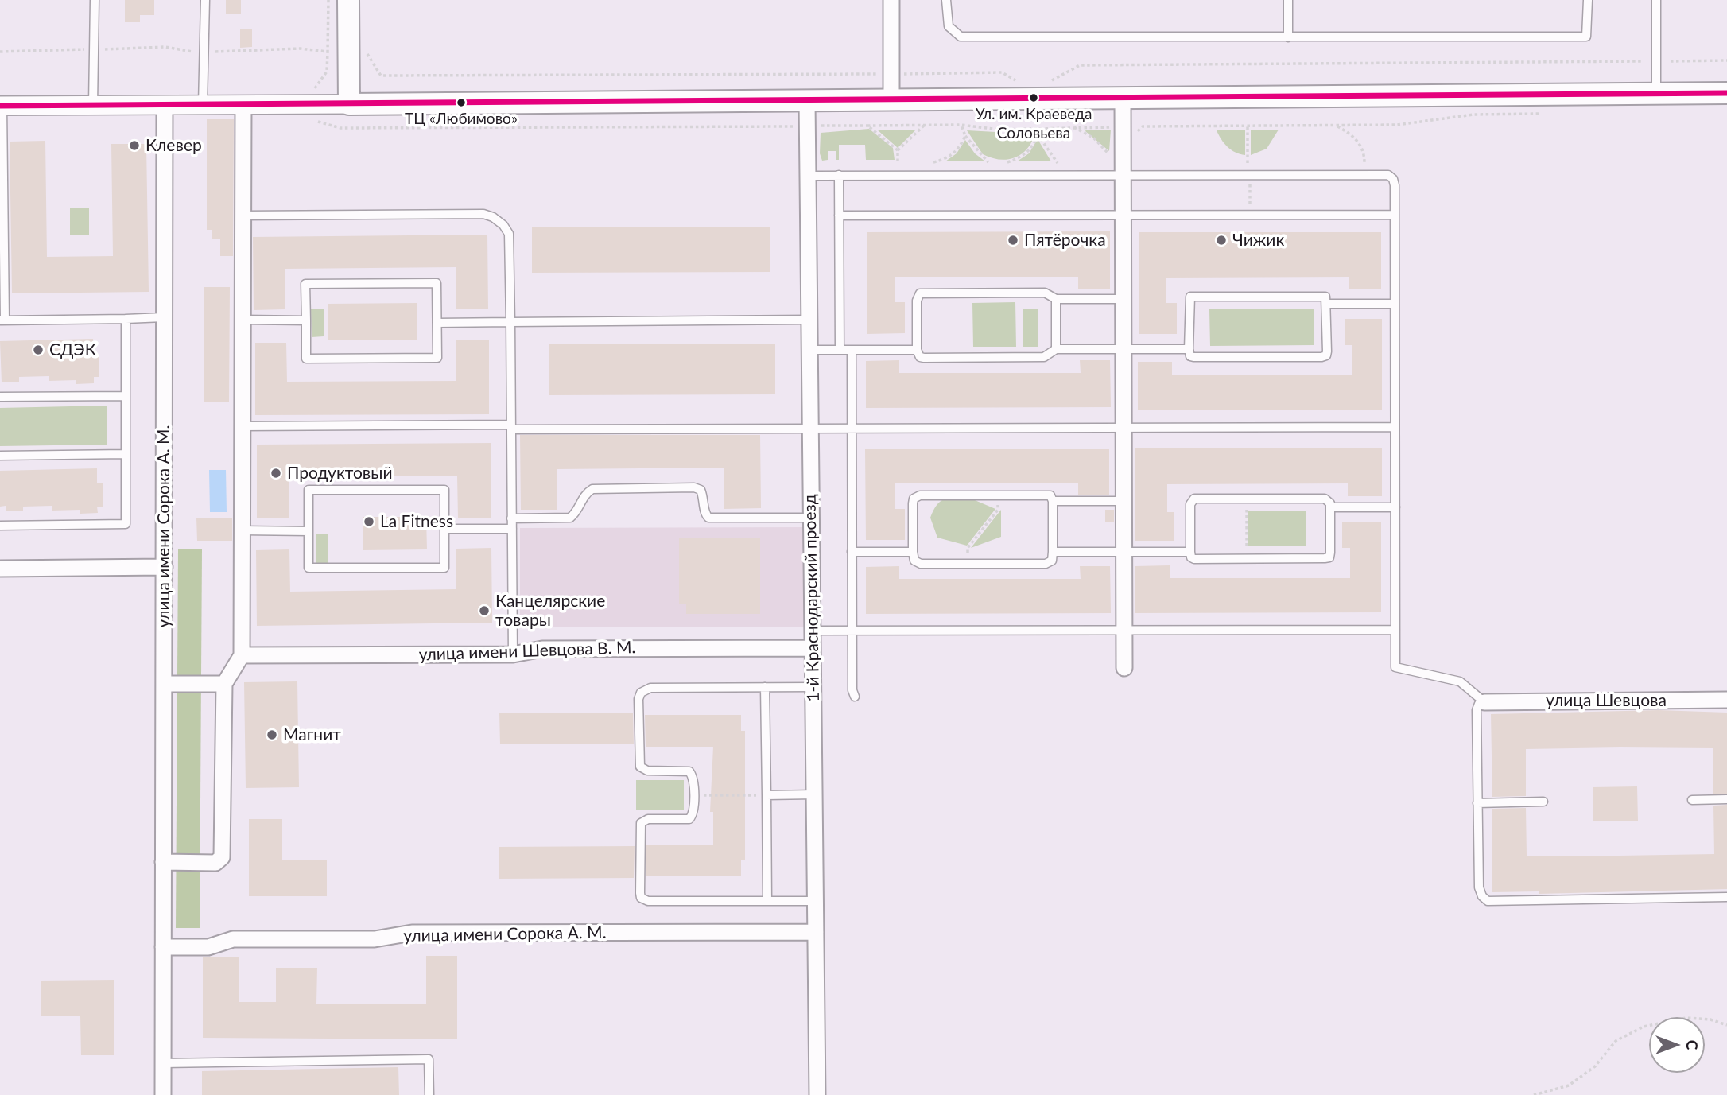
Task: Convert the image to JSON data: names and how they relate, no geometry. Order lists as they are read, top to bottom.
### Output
{
  "streets": {
    "street": [
      "улица имени Сорока А. М.",
      "1-й Краснодарский проезд",
      "улица имени Шевцова В. М.",
      "улица Шевцова"
    ]
  },
  "crossings": [
    ["улица имени Сорока А. М.", "1-й Краснодарский проезд"],
    ["1-й Краснодарский проезд", "улица имени Шевцова В. М."]
  ],
  "places": [
    "Ул. им. Краеведа Соловьева",
    "ТЦ «Любимово»",
    "Клевер",
    "Пятёрочка",
    "Чижик",
    "СДЭК",
    "Продуктовый",
    "La Fitness",
    "Канцелярские товары",
    "Магнит"
  ],
  "north": "right"
}
